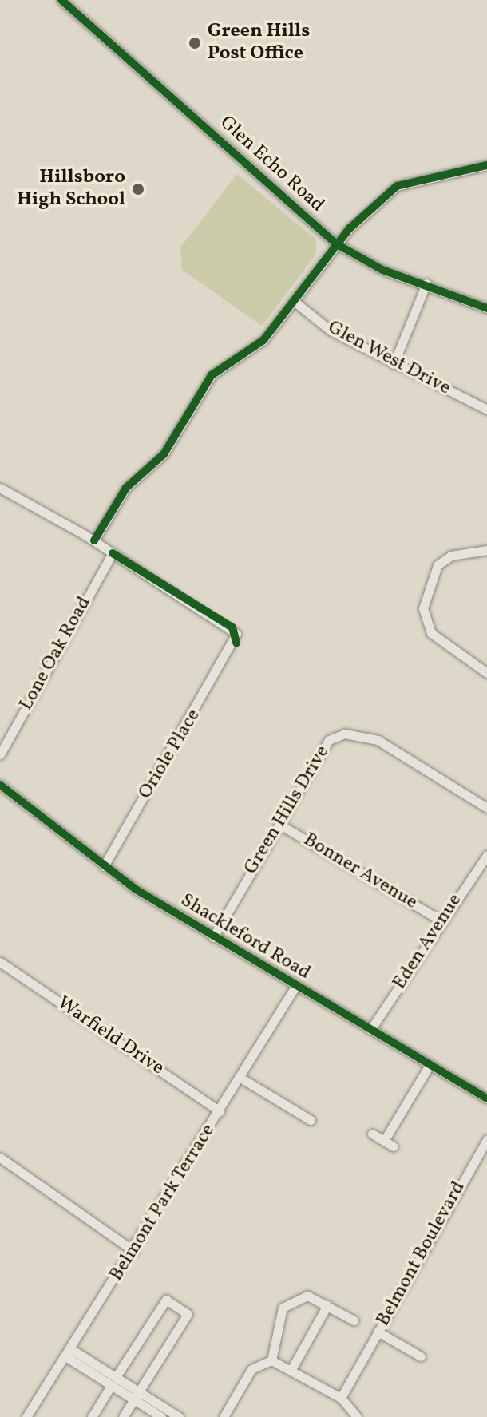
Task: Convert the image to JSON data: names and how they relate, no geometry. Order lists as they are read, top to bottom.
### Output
{
  "streets": {
    "street": [
      "Glen Echo Road",
      "Glen West Drive",
      "Lone Oak Road",
      "Oriole Place",
      "Green Hills Drive",
      "Bonner Avenue",
      "Shackleford Road",
      "Eden Avenue",
      "Warfield Drive",
      "Belmont Park Terrace",
      "Belmont Boulevard"
    ]
  },
  "crossings": [
    ["Lone Oak Road", "Oriole Place"],
    ["Oriole Place", "Shackleford Road"],
    ["Green Hills Drive", "Bonner Avenue"],
    ["Green Hills Drive", "Shackleford Road"],
    ["Bonner Avenue", "Eden Avenue"],
    ["Shackleford Road", "Eden Avenue"],
    ["Shackleford Road", "Belmont Park Terrace"],
    ["Warfield Drive", "Belmont Park Terrace"]
  ],
  "places": ["Green Hills Post Office", "Hillsboro High School"]
}
